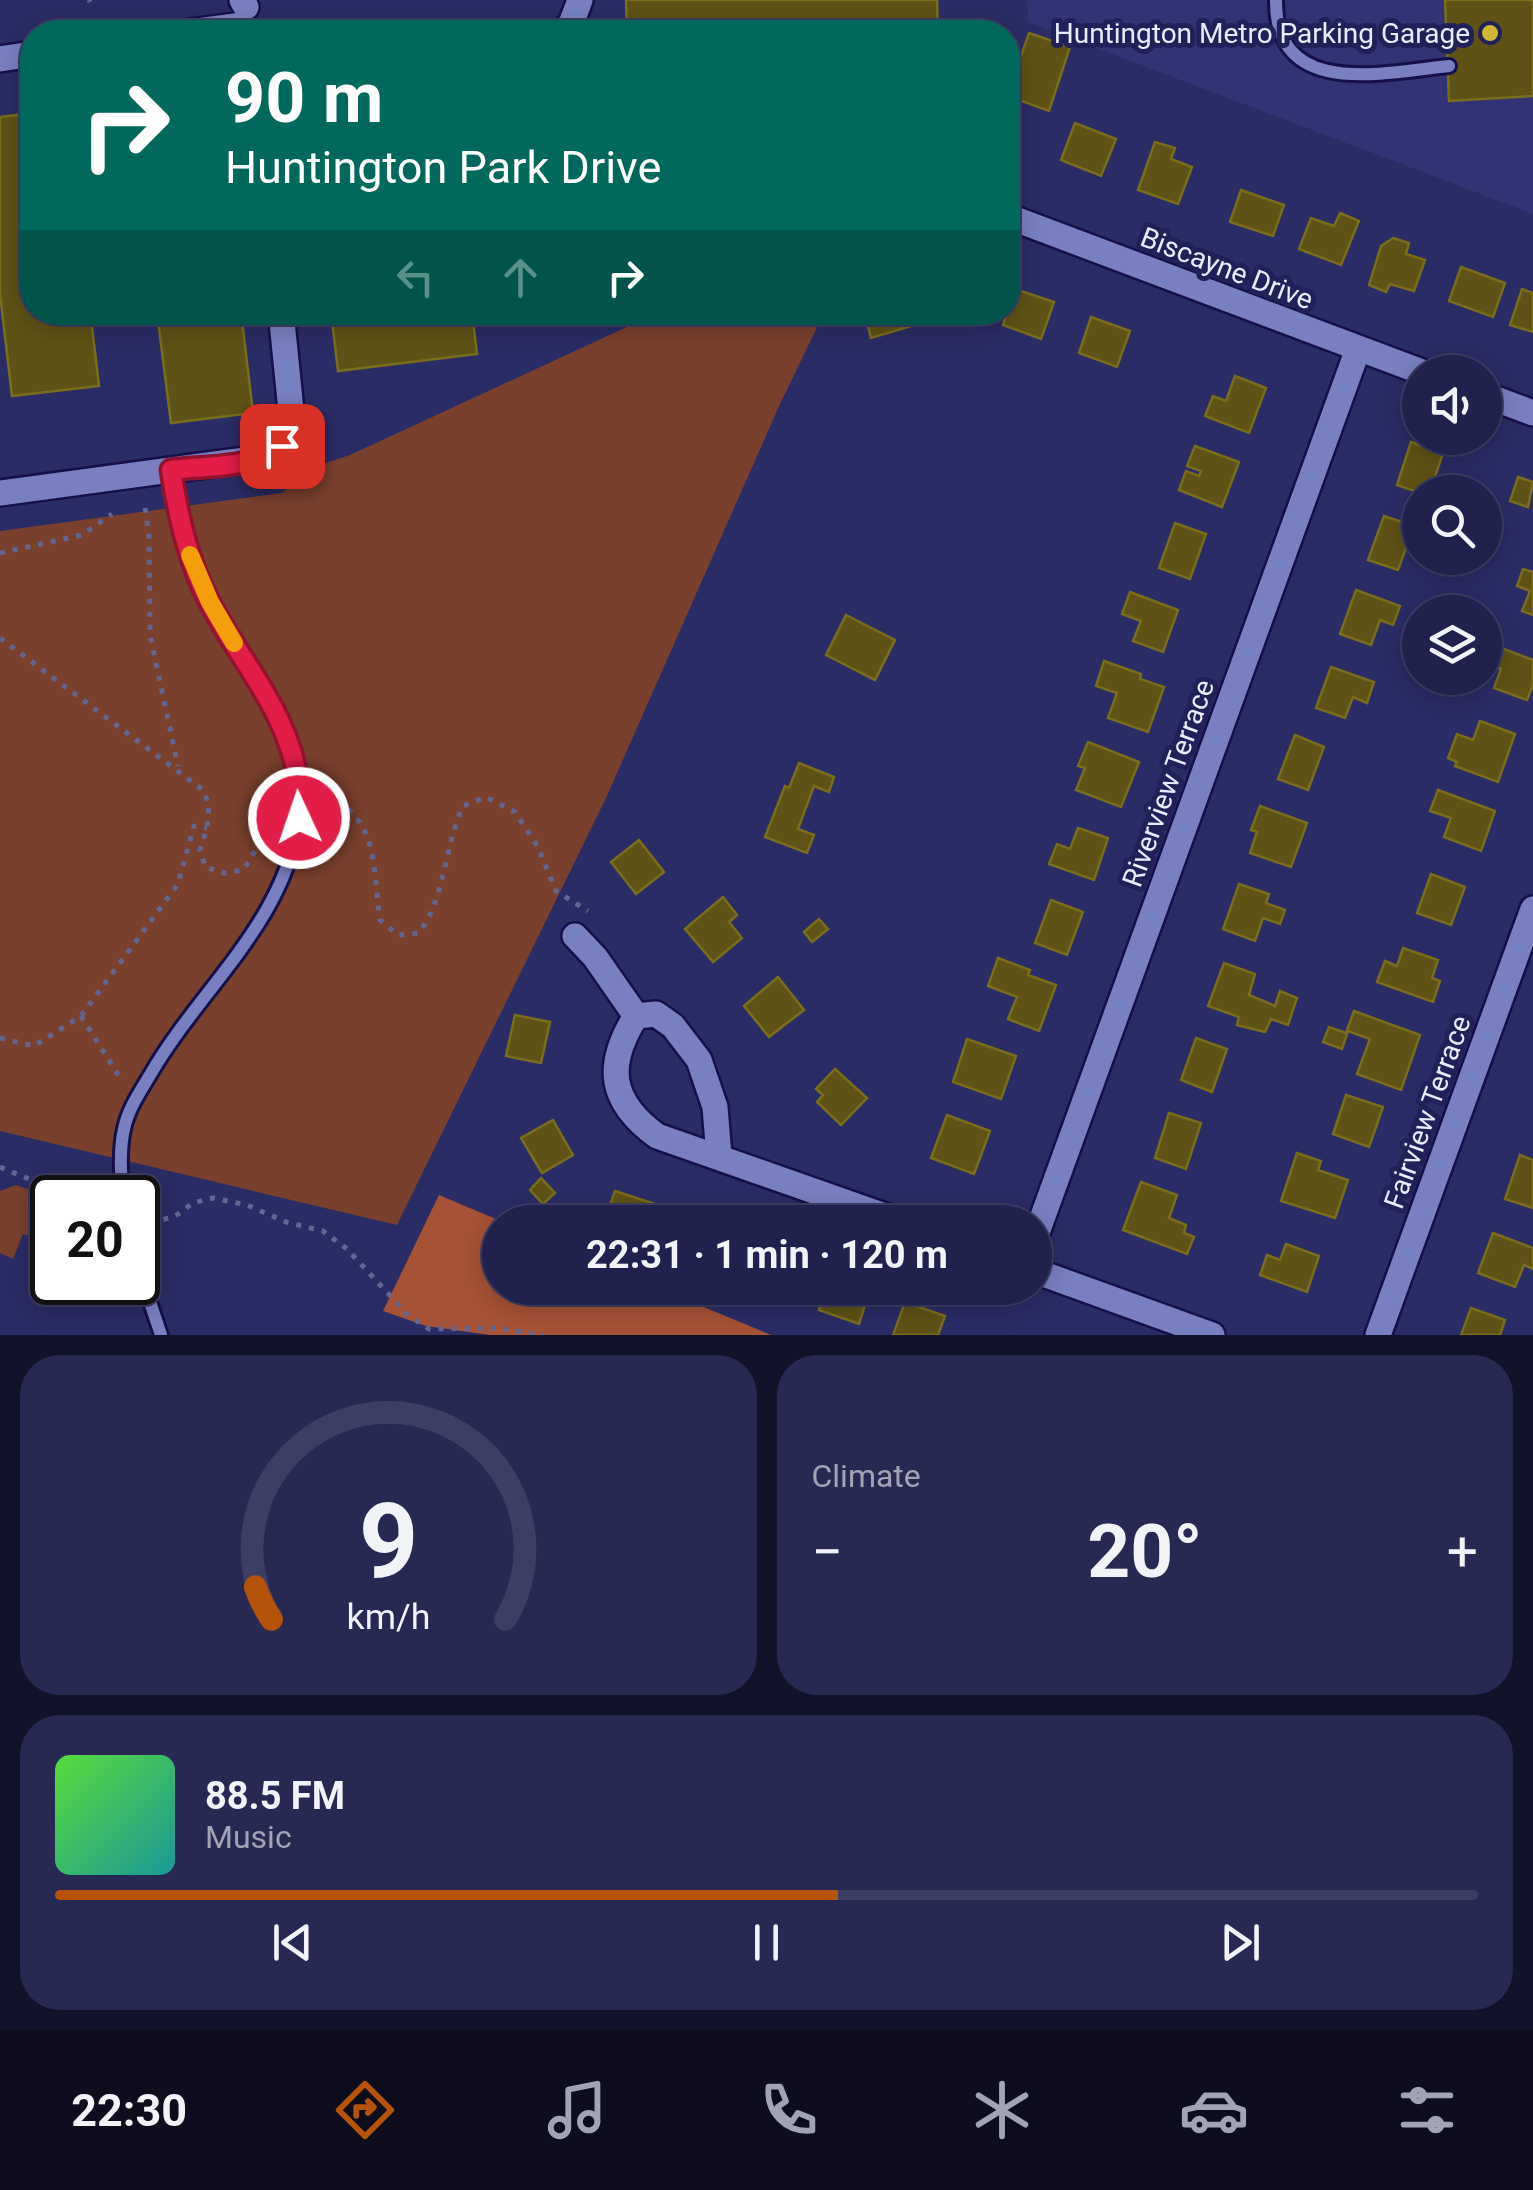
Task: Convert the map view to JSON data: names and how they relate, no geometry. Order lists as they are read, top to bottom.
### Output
{
  "streets": {
    "street": ["Biscayne Drive", "Riverview Terrace", "Fairview Terrace"]
  },
  "crossings": [
    ["Biscayne Drive", "Riverview Terrace"]
  ],
  "places": ["Huntington Metro Parking Garage"],
  "page": {
    "turn": ["90 m", "Huntington Park Drive"],
    "limit": "20",
    "trip": "22:31 · 1 min · 120 m",
    "tile": "Climate",
    "heat": ["−", "20°", "+"],
    "song": ["88.5 FM", "Music"],
    "tabs": "22:30",
    "gauge": ["9", "km/h"]
  }
}
